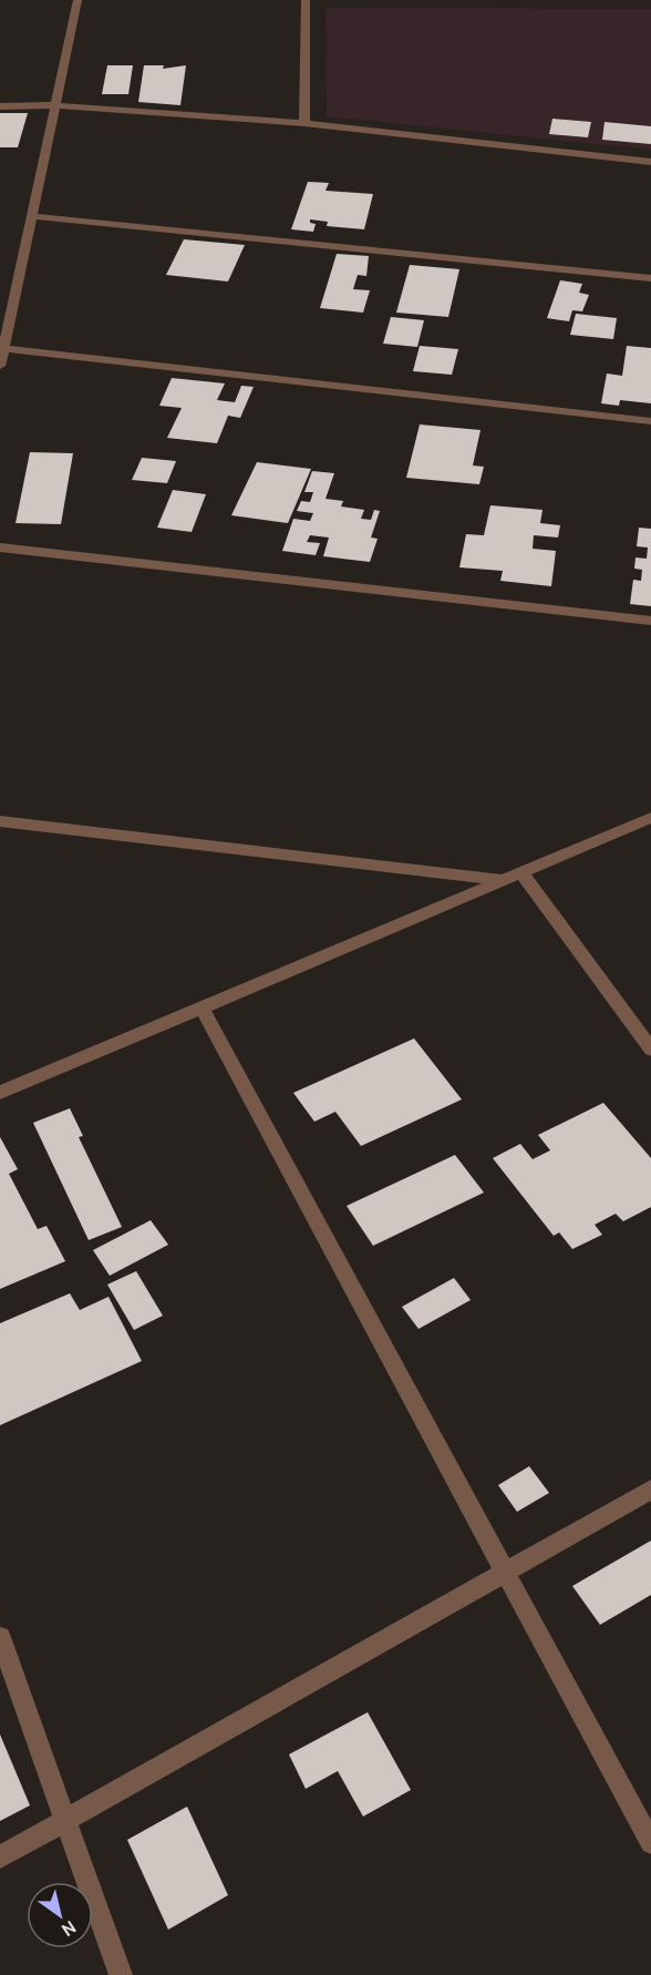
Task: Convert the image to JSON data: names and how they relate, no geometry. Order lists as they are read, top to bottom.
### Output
{
  "north": "bottom right"
}
